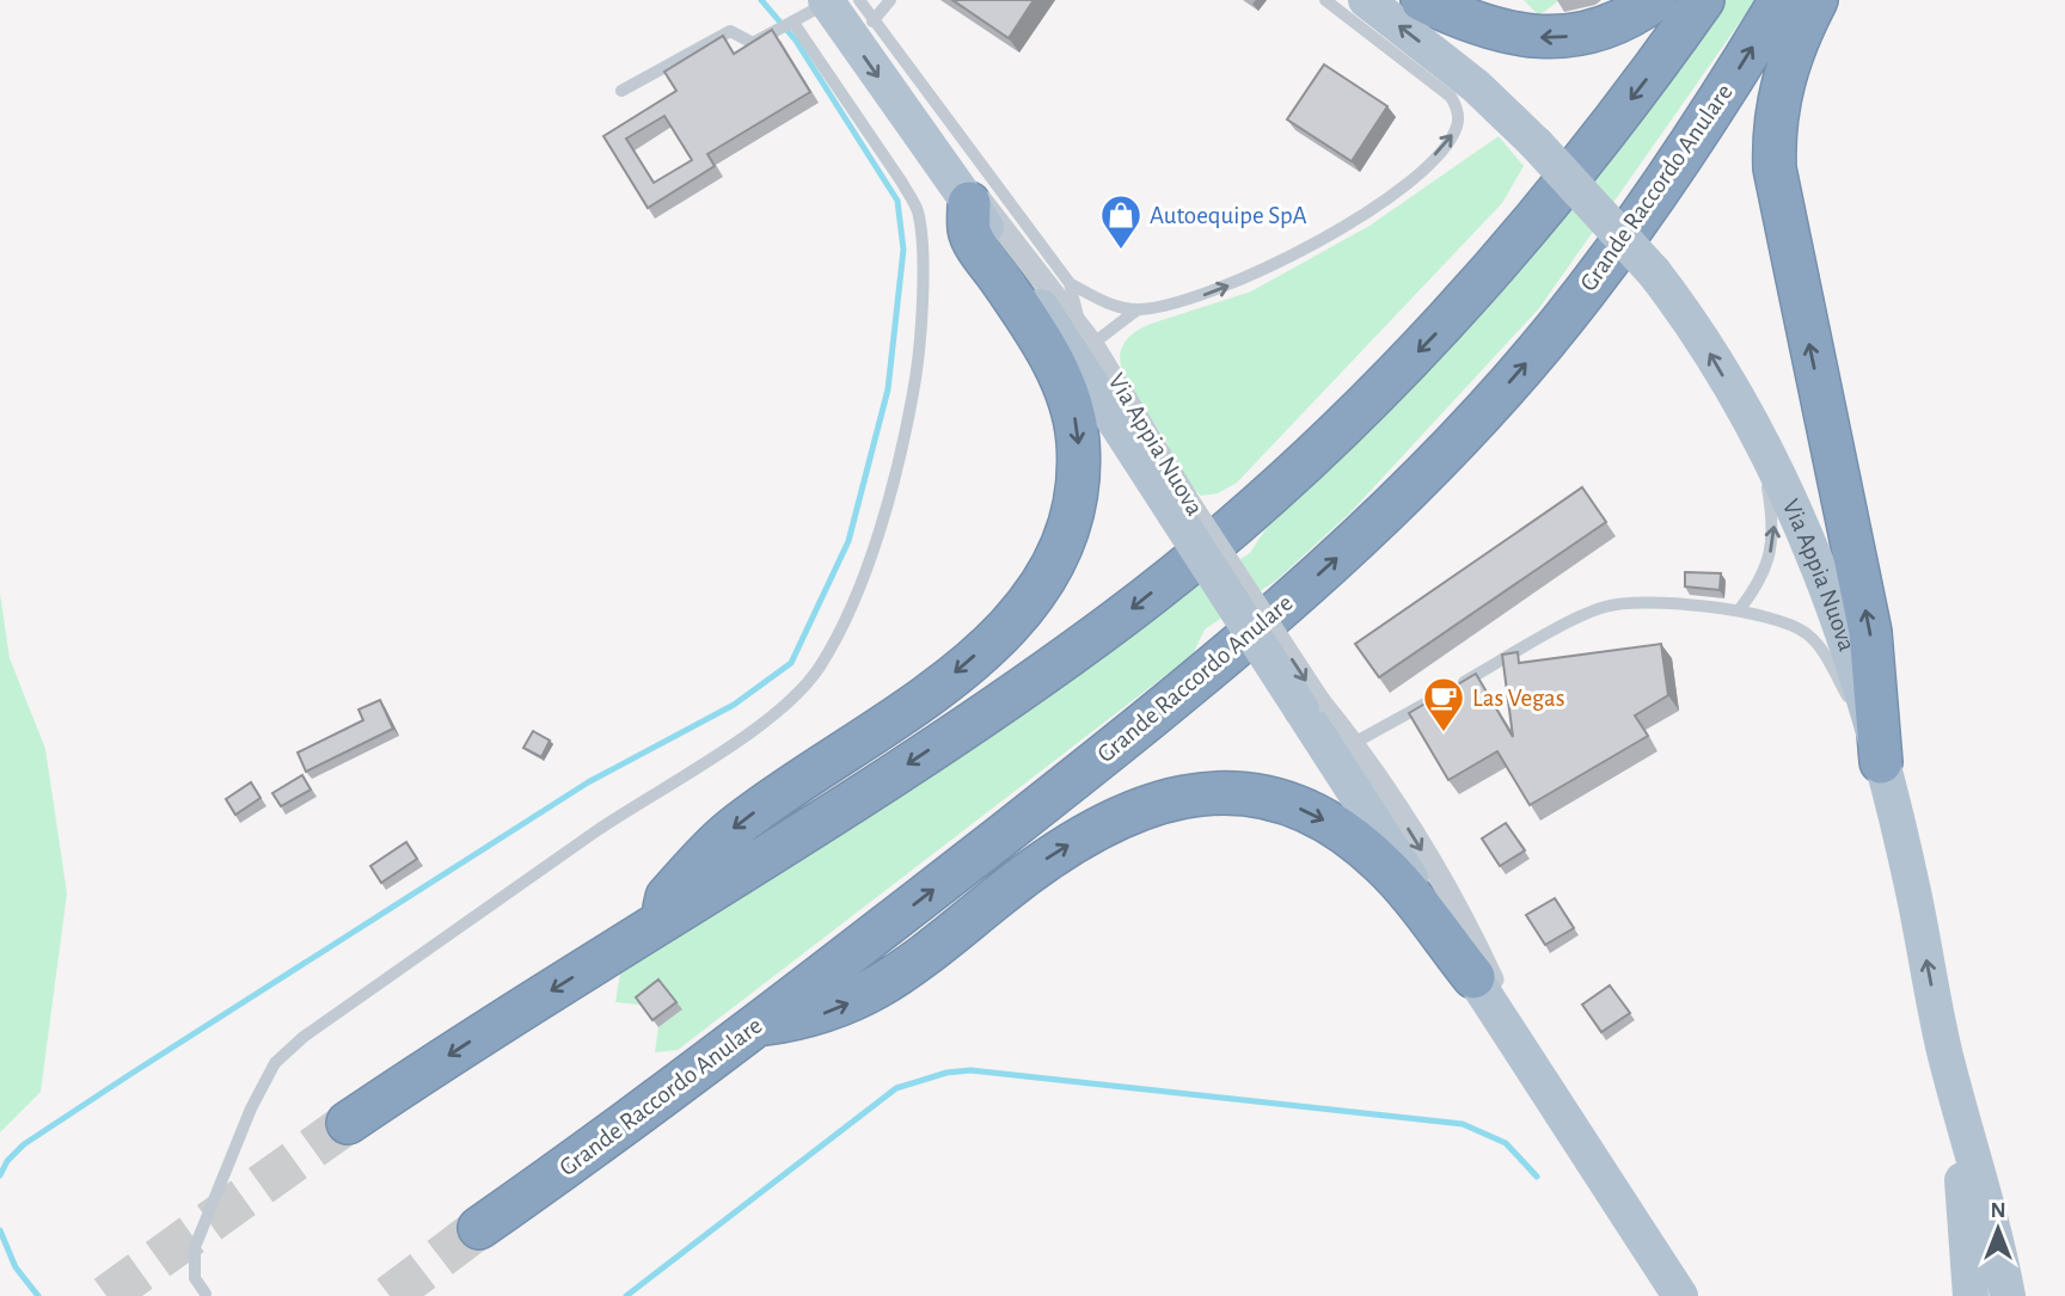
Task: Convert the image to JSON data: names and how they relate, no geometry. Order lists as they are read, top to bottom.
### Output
{
  "streets": {
    "highway": ["Grande Raccordo Anulare"],
    "main road": ["Via Appia Nuova"]
  },
  "places": {
    "shop": ["Autoequipe SpA"],
    "cafe": ["Las Vegas"]
  },
  "north": "top"
}
